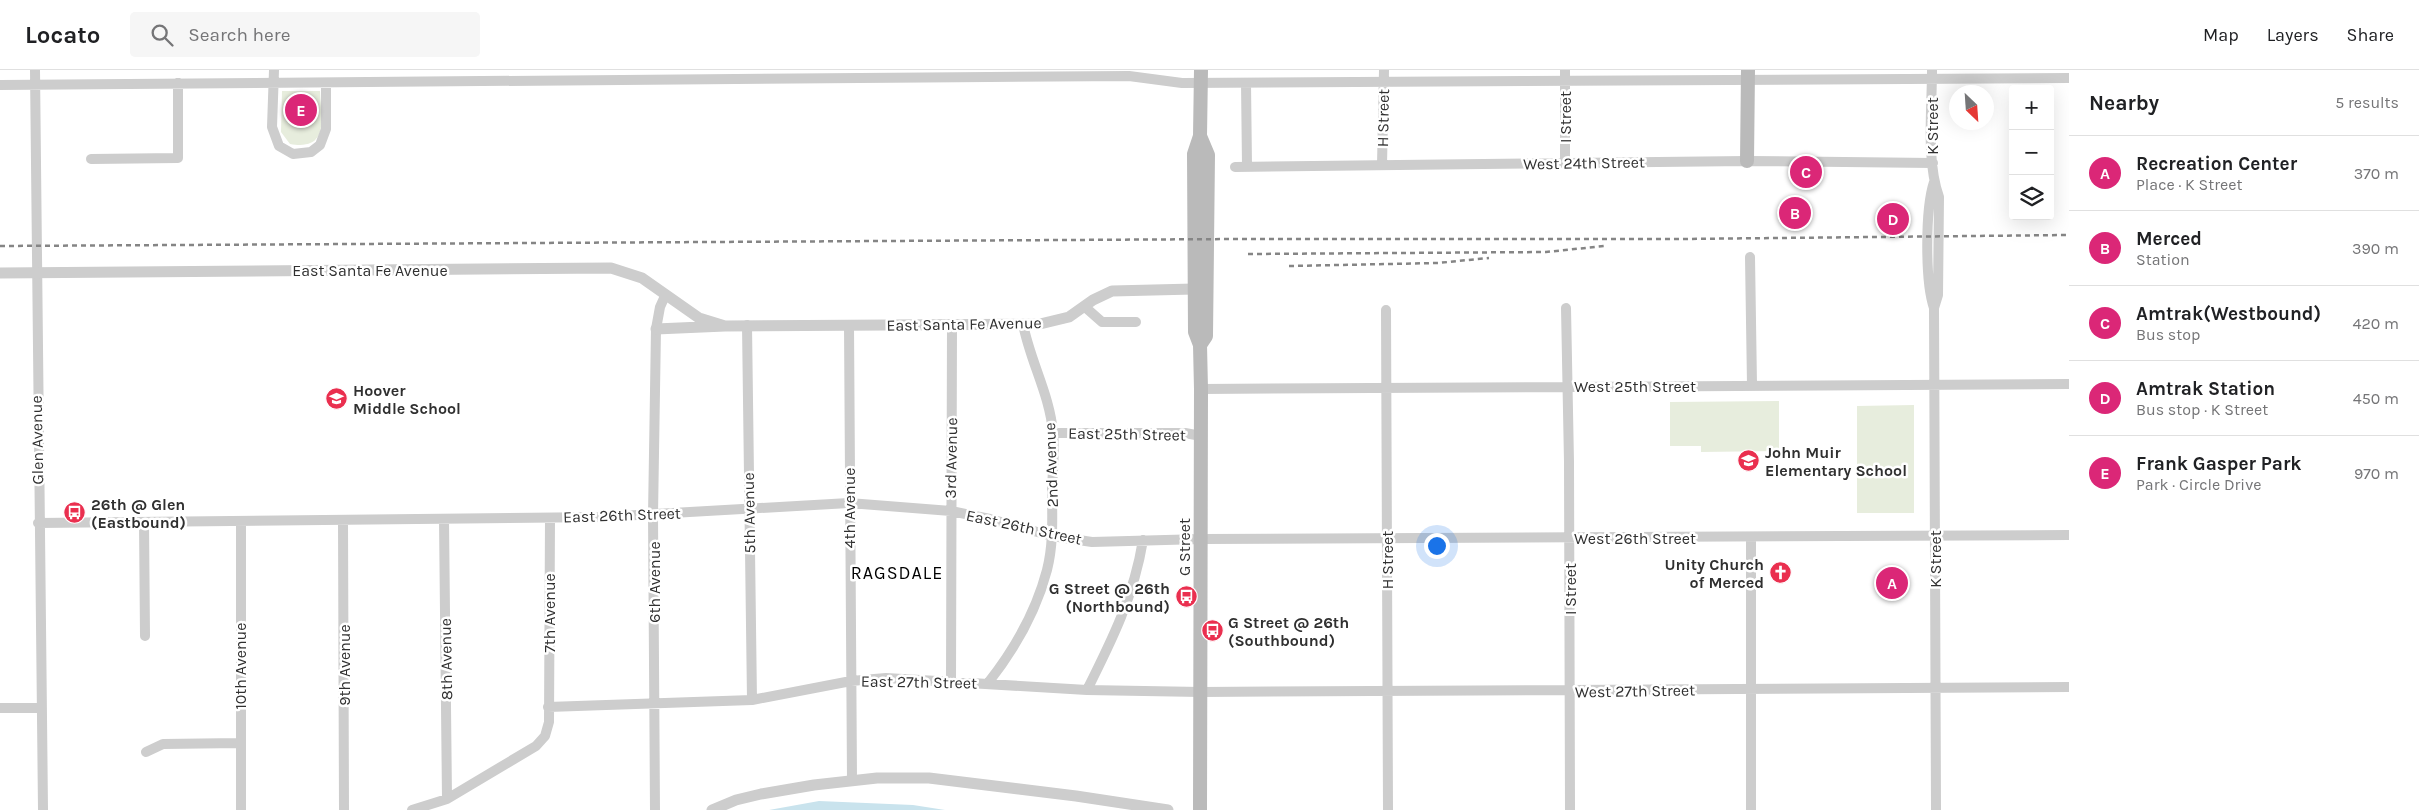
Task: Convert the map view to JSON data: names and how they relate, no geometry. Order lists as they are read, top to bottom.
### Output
{
  "streets": {
    "main road": ["G Street"],
    "street": [
      "I Street",
      "H Street",
      "K Street",
      "West 24th Street",
      "East Santa Fe Avenue",
      "West 25th Street",
      "East 25th Street",
      "Glen Avenue",
      "3rd Avenue",
      "2nd Avenue",
      "4th Avenue",
      "5th Avenue",
      "East 26th Street",
      "West 26th Street",
      "6th Avenue",
      "7th Avenue",
      "8th Avenue",
      "9th Avenue",
      "10th Avenue",
      "East 27th Street",
      "West 27th Street"
    ]
  },
  "crossings": [
    ["I Street", "West 24th Street"],
    ["I Street", "West 25th Street"],
    ["I Street", "West 26th Street"],
    ["I Street", "West 27th Street"],
    ["H Street", "West 24th Street"],
    ["H Street", "West 25th Street"],
    ["H Street", "West 26th Street"],
    ["H Street", "West 27th Street"],
    ["K Street", "West 24th Street"],
    ["K Street", "West 25th Street"],
    ["K Street", "West 26th Street"],
    ["K Street", "West 27th Street"],
    ["East Santa Fe Avenue", "Glen Avenue"],
    ["East Santa Fe Avenue", "3rd Avenue"],
    ["East Santa Fe Avenue", "2nd Avenue"],
    ["East Santa Fe Avenue", "4th Avenue"],
    ["East Santa Fe Avenue", "5th Avenue"],
    ["East Santa Fe Avenue", "G Street"],
    ["East Santa Fe Avenue", "6th Avenue"],
    ["West 25th Street", "G Street"],
    ["East 25th Street", "2nd Avenue"],
    ["East 25th Street", "G Street"],
    ["Glen Avenue", "East 26th Street"],
    ["3rd Avenue", "East 26th Street"],
    ["3rd Avenue", "East 27th Street"],
    ["2nd Avenue", "East 26th Street"],
    ["2nd Avenue", "East 27th Street"],
    ["4th Avenue", "East 26th Street"],
    ["4th Avenue", "East 27th Street"],
    ["5th Avenue", "East 26th Street"],
    ["5th Avenue", "East 27th Street"],
    ["East 26th Street", "West 26th Street"],
    ["East 26th Street", "G Street"],
    ["East 26th Street", "6th Avenue"],
    ["East 26th Street", "7th Avenue"],
    ["East 26th Street", "8th Avenue"],
    ["East 26th Street", "9th Avenue"],
    ["East 26th Street", "10th Avenue"],
    ["West 26th Street", "G Street"],
    ["G Street", "East 27th Street"],
    ["G Street", "West 27th Street"],
    ["6th Avenue", "East 27th Street"],
    ["7th Avenue", "8th Avenue"],
    ["7th Avenue", "East 27th Street"],
    ["East 27th Street", "West 27th Street"]
  ],
  "districts": ["RAGSDALE"],
  "places": {
    "school or university": ["Hoover Middle School", "John Muir Elementary School"],
    "bus stop": ["26th @ Glen (Eastbound)", "G Street @ 26th (Northbound)", "G Street @ 26th (Southbound)"],
    "church": ["Unity Church of Merced"]
  },
  "north": "bottom right",
  "page": {
    "header": "Locato",
    "search": "Search here",
    "nav": ["Map", "Layers", "Share"],
    "heading": ["Nearby", "5 results"],
    "map_buttons": ["+", "−"],
    "pins": [
      "E",
      "C",
      "B",
      "D",
      "A"
    ],
    "list": [
      {
        "mark": "A",
        "name": "Recreation Center",
        "note": "Place · K Street",
        "value": "370 m"
      },
      {
        "mark": "B",
        "name": "Merced",
        "note": "Station",
        "value": "390 m"
      },
      {
        "mark": "C",
        "name": "Amtrak(Westbound)",
        "note": "Bus stop",
        "value": "420 m"
      },
      {
        "mark": "D",
        "name": "Amtrak Station",
        "note": "Bus stop · K Street",
        "value": "450 m"
      },
      {
        "mark": "E",
        "name": "Frank Gasper Park",
        "note": "Park · Circle Drive",
        "value": "970 m"
      }
    ]
  }
}
